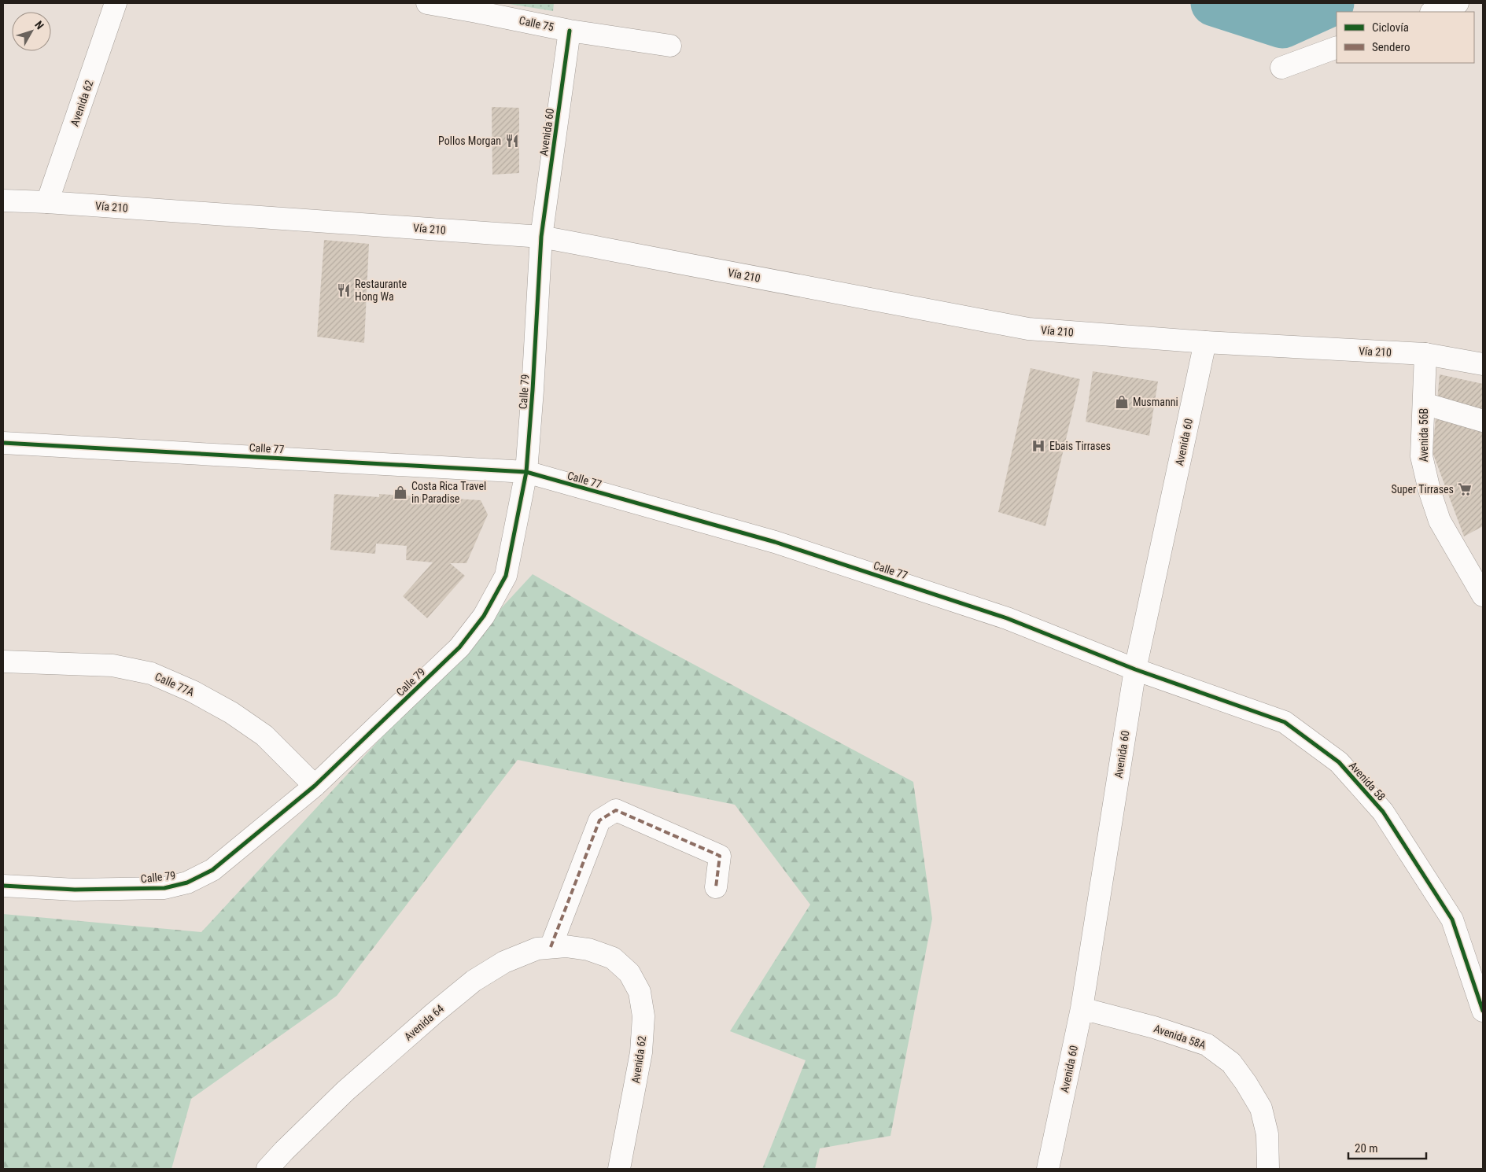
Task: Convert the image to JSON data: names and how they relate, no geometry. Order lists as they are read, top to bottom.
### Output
{
  "streets": {
    "street": [
      "Calle 75",
      "Avenida 62",
      "Avenida 60",
      "Vía 210",
      "Calle 79",
      "Avenida 56B",
      "Calle 77",
      "Calle 77A",
      "Avenida 58",
      "Avenida 64",
      "Avenida 58A"
    ]
  },
  "crossings": [
    ["Calle 75", "Avenida 60"],
    ["Avenida 62", "Vía 210"],
    ["Avenida 62", "Avenida 64"],
    ["Avenida 60", "Vía 210"],
    ["Avenida 60", "Calle 79"],
    ["Avenida 60", "Calle 77"],
    ["Avenida 60", "Avenida 58"],
    ["Avenida 60", "Avenida 58A"],
    ["Vía 210", "Calle 79"],
    ["Vía 210", "Avenida 56B"],
    ["Calle 79", "Calle 77"],
    ["Calle 79", "Calle 77A"],
    ["Calle 77", "Avenida 58"]
  ],
  "places": {
    "restaurant": ["Pollos Morgan", "Restaurante Hong Wa"],
    "shop": ["Musmanni", "Costa Rica Travel in Paradise"],
    "hospital": ["Ebais Tirrases"],
    "supermarket": ["Super Tirrases"]
  },
  "legend": ["Ciclovía", "Sendero"],
  "scale_bar": "20 m",
  "north": "top right"
}
